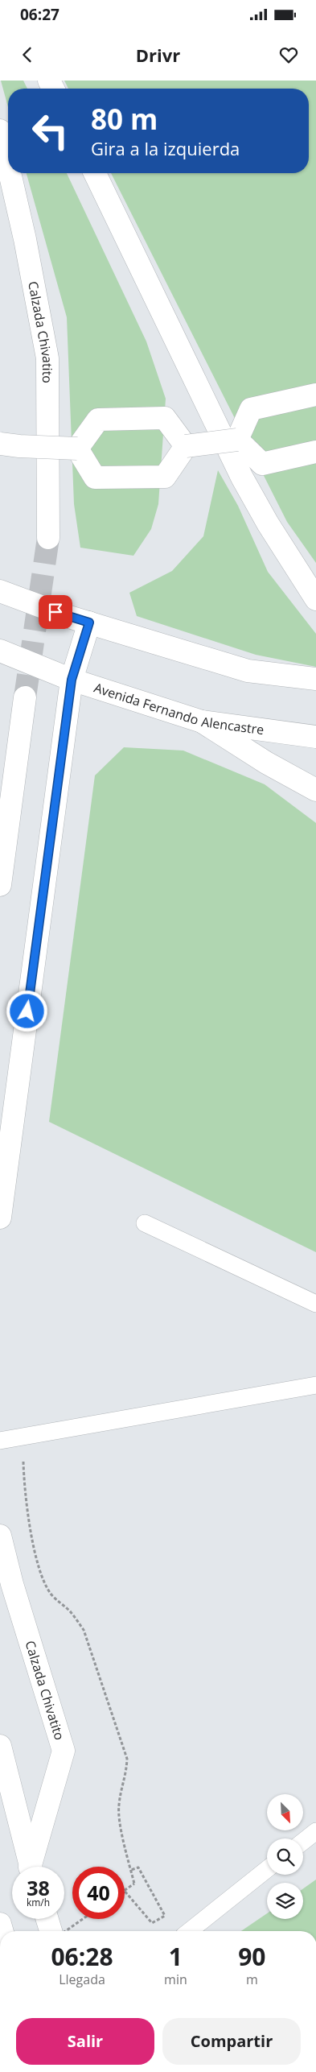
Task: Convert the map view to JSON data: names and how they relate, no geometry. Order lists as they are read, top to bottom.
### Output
{
  "streets": {
    "street": ["Calzada Chivatito", "Avenida Fernando Alencastre"]
  },
  "north": "bottom right",
  "page": {
    "status": "06:27",
    "header": "Drivr",
    "turn": ["80 m", "Gira a la izquierda"],
    "speed": "38 km/h",
    "limit": "40",
    "eta": [
      "06:28",
      "Llegada",
      "1",
      "min",
      "90",
      "m"
    ],
    "buttons": ["Salir", "Compartir"]
  }
}
